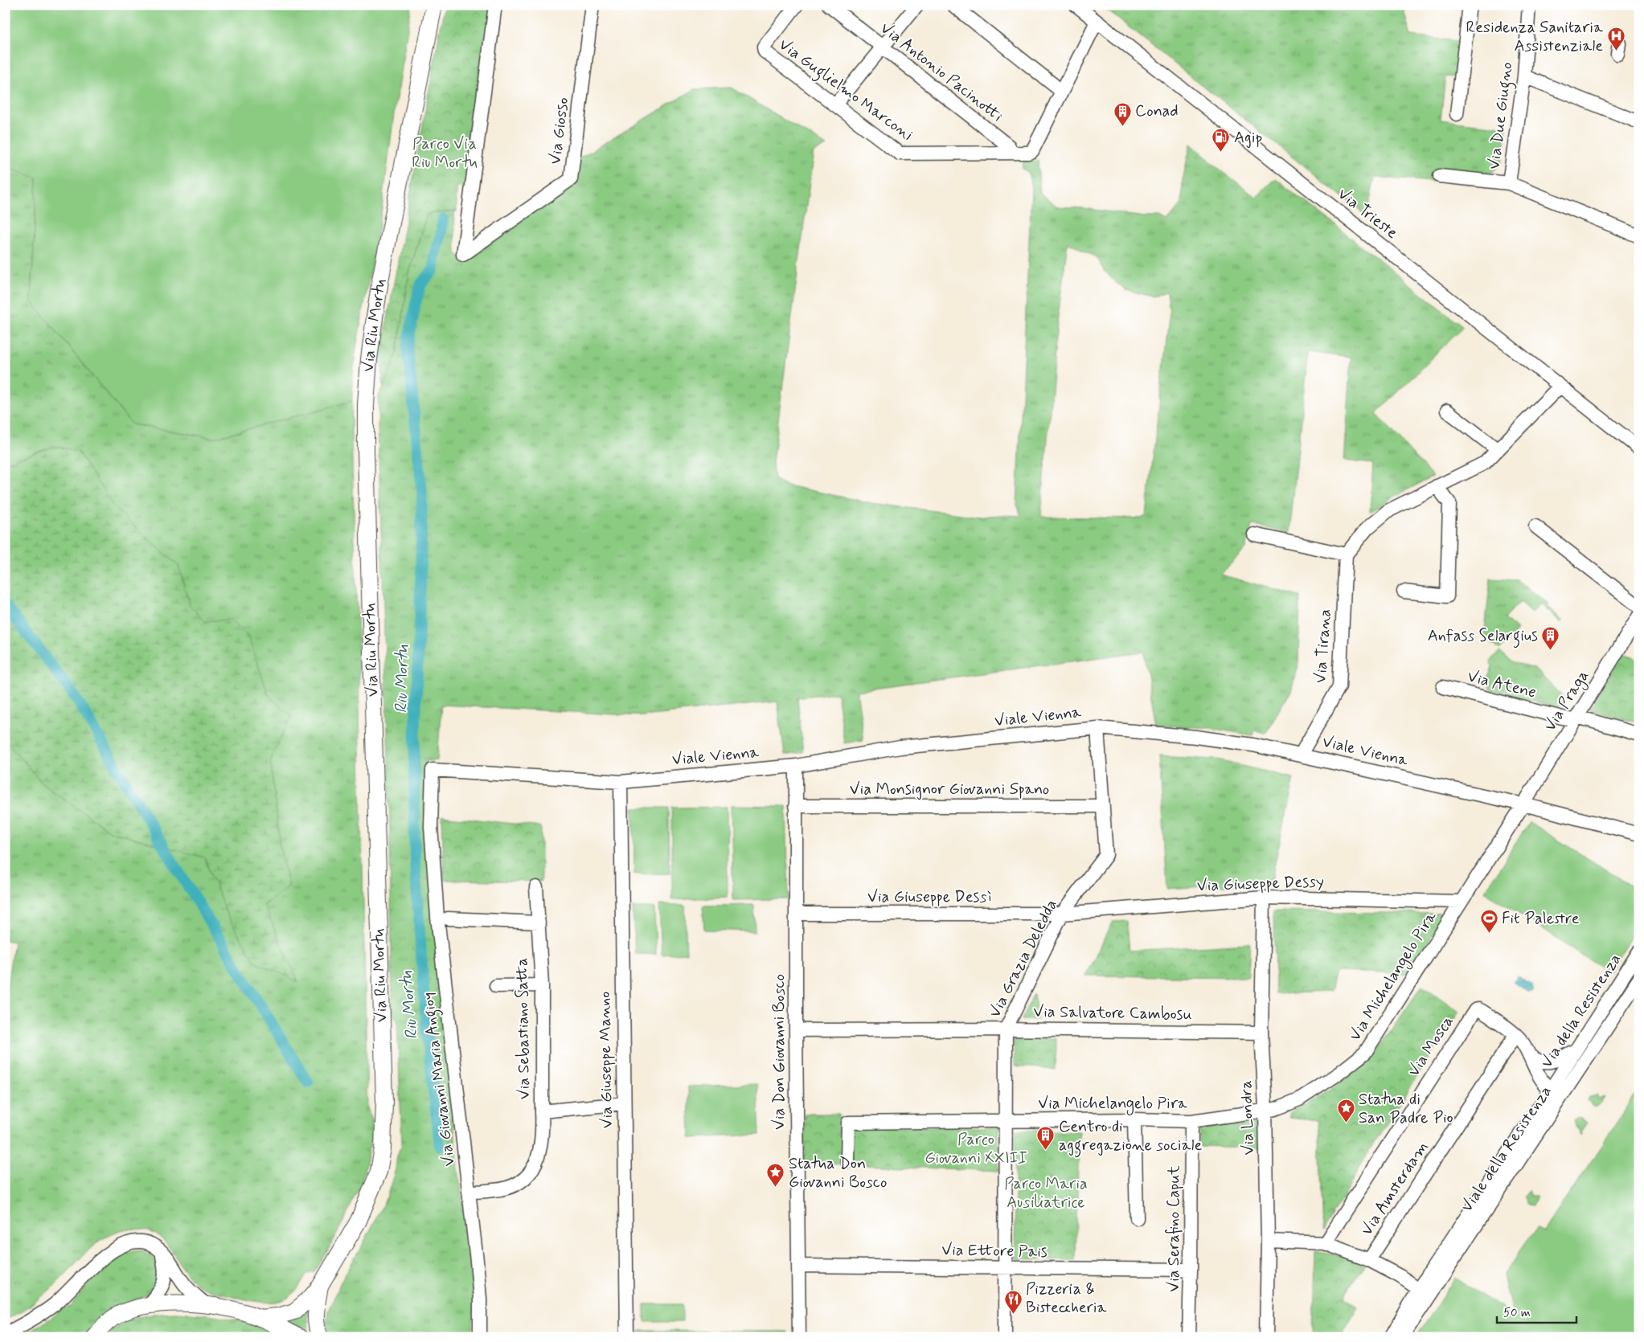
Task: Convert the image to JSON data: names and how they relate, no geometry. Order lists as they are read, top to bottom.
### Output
{
  "streets": {
    "main road": ["Via Riu Mortu"],
    "street": [
      "Via Antonio Pacinotti",
      "Via Guglielmo Marconi",
      "Via Due Giugno",
      "Via Giosso",
      "Via Trieste",
      "Via Tirana",
      "Via Atene",
      "Via Praga",
      "Viale Vienna",
      "Via Monsignor Giovanni Spano",
      "Via Giuseppe Dessy",
      "Via Giuseppe Dessì",
      "Via Grazia Deledda",
      "Via Michelangelo Pira",
      "Via della Resistenza",
      "Via Salvatore Cambosu",
      "Via Sebastiano Satta",
      "Via Mosca",
      "Via Don Giovanni Bosco",
      "Via Giuseppe Manno",
      "Via Giovanni Maria Angioy",
      "Via Londra",
      "Viale della Resistenza",
      "Via Amsterdam",
      "Via Serafino Caput",
      "Via Ettore Pais"
    ]
  },
  "crossings": [
    ["Via Antonio Pacinotti", "Via Guglielmo Marconi"],
    ["Via Guglielmo Marconi", "Via Trieste"],
    ["Via Tirana", "Viale Vienna"],
    ["Via Atene", "Via Praga"],
    ["Via Praga", "Viale Vienna"],
    ["Via Praga", "Via Michelangelo Pira"],
    ["Viale Vienna", "Via Grazia Deledda"],
    ["Viale Vienna", "Via Michelangelo Pira"],
    ["Viale Vienna", "Via Don Giovanni Bosco"],
    ["Viale Vienna", "Via Giuseppe Manno"],
    ["Viale Vienna", "Via Giovanni Maria Angioy"],
    ["Via Monsignor Giovanni Spano", "Via Grazia Deledda"],
    ["Via Monsignor Giovanni Spano", "Via Don Giovanni Bosco"],
    ["Via Giuseppe Dessy", "Via Giuseppe Dessì"],
    ["Via Giuseppe Dessy", "Via Grazia Deledda"],
    ["Via Giuseppe Dessy", "Via Michelangelo Pira"],
    ["Via Giuseppe Dessy", "Via Londra"],
    ["Via Giuseppe Dessì", "Via Grazia Deledda"],
    ["Via Giuseppe Dessì", "Via Don Giovanni Bosco"],
    ["Via Grazia Deledda", "Via Michelangelo Pira"],
    ["Via Grazia Deledda", "Via Salvatore Cambosu"],
    ["Via Grazia Deledda", "Via Ettore Pais"],
    ["Via Michelangelo Pira", "Via Londra"],
    ["Via Michelangelo Pira", "Via Serafino Caput"],
    ["Via della Resistenza", "Via Mosca"],
    ["Via della Resistenza", "Viale della Resistenza"],
    ["Via Salvatore Cambosu", "Via Don Giovanni Bosco"],
    ["Via Salvatore Cambosu", "Via Londra"],
    ["Via Sebastiano Satta", "Via Giuseppe Manno"],
    ["Via Mosca", "Viale della Resistenza"],
    ["Via Mosca", "Via Amsterdam"],
    ["Via Don Giovanni Bosco", "Via Ettore Pais"],
    ["Via Serafino Caput", "Via Ettore Pais"]
  ],
  "water": ["Riu Mortu"],
  "parks": ["Parco Via Riu Mortu", "Parco Giovanni XXIII", "Parco Maria Ausiliatrice"],
  "places": {
    "hospital": ["Residenza Sanitaria Assistenziale"],
    "building": ["Conad", "Anfass Selargius", "Centro di aggregazione sociale"],
    "fuel station": ["Agip"],
    "sports": ["Fit Palestre"],
    "place": ["Statua di San Padre Pio", "Statua Don Giovanni Bosco"],
    "restaurant": ["Pizzeria & Bisteccheria"]
  },
  "scale_bar": "50 m"
}
